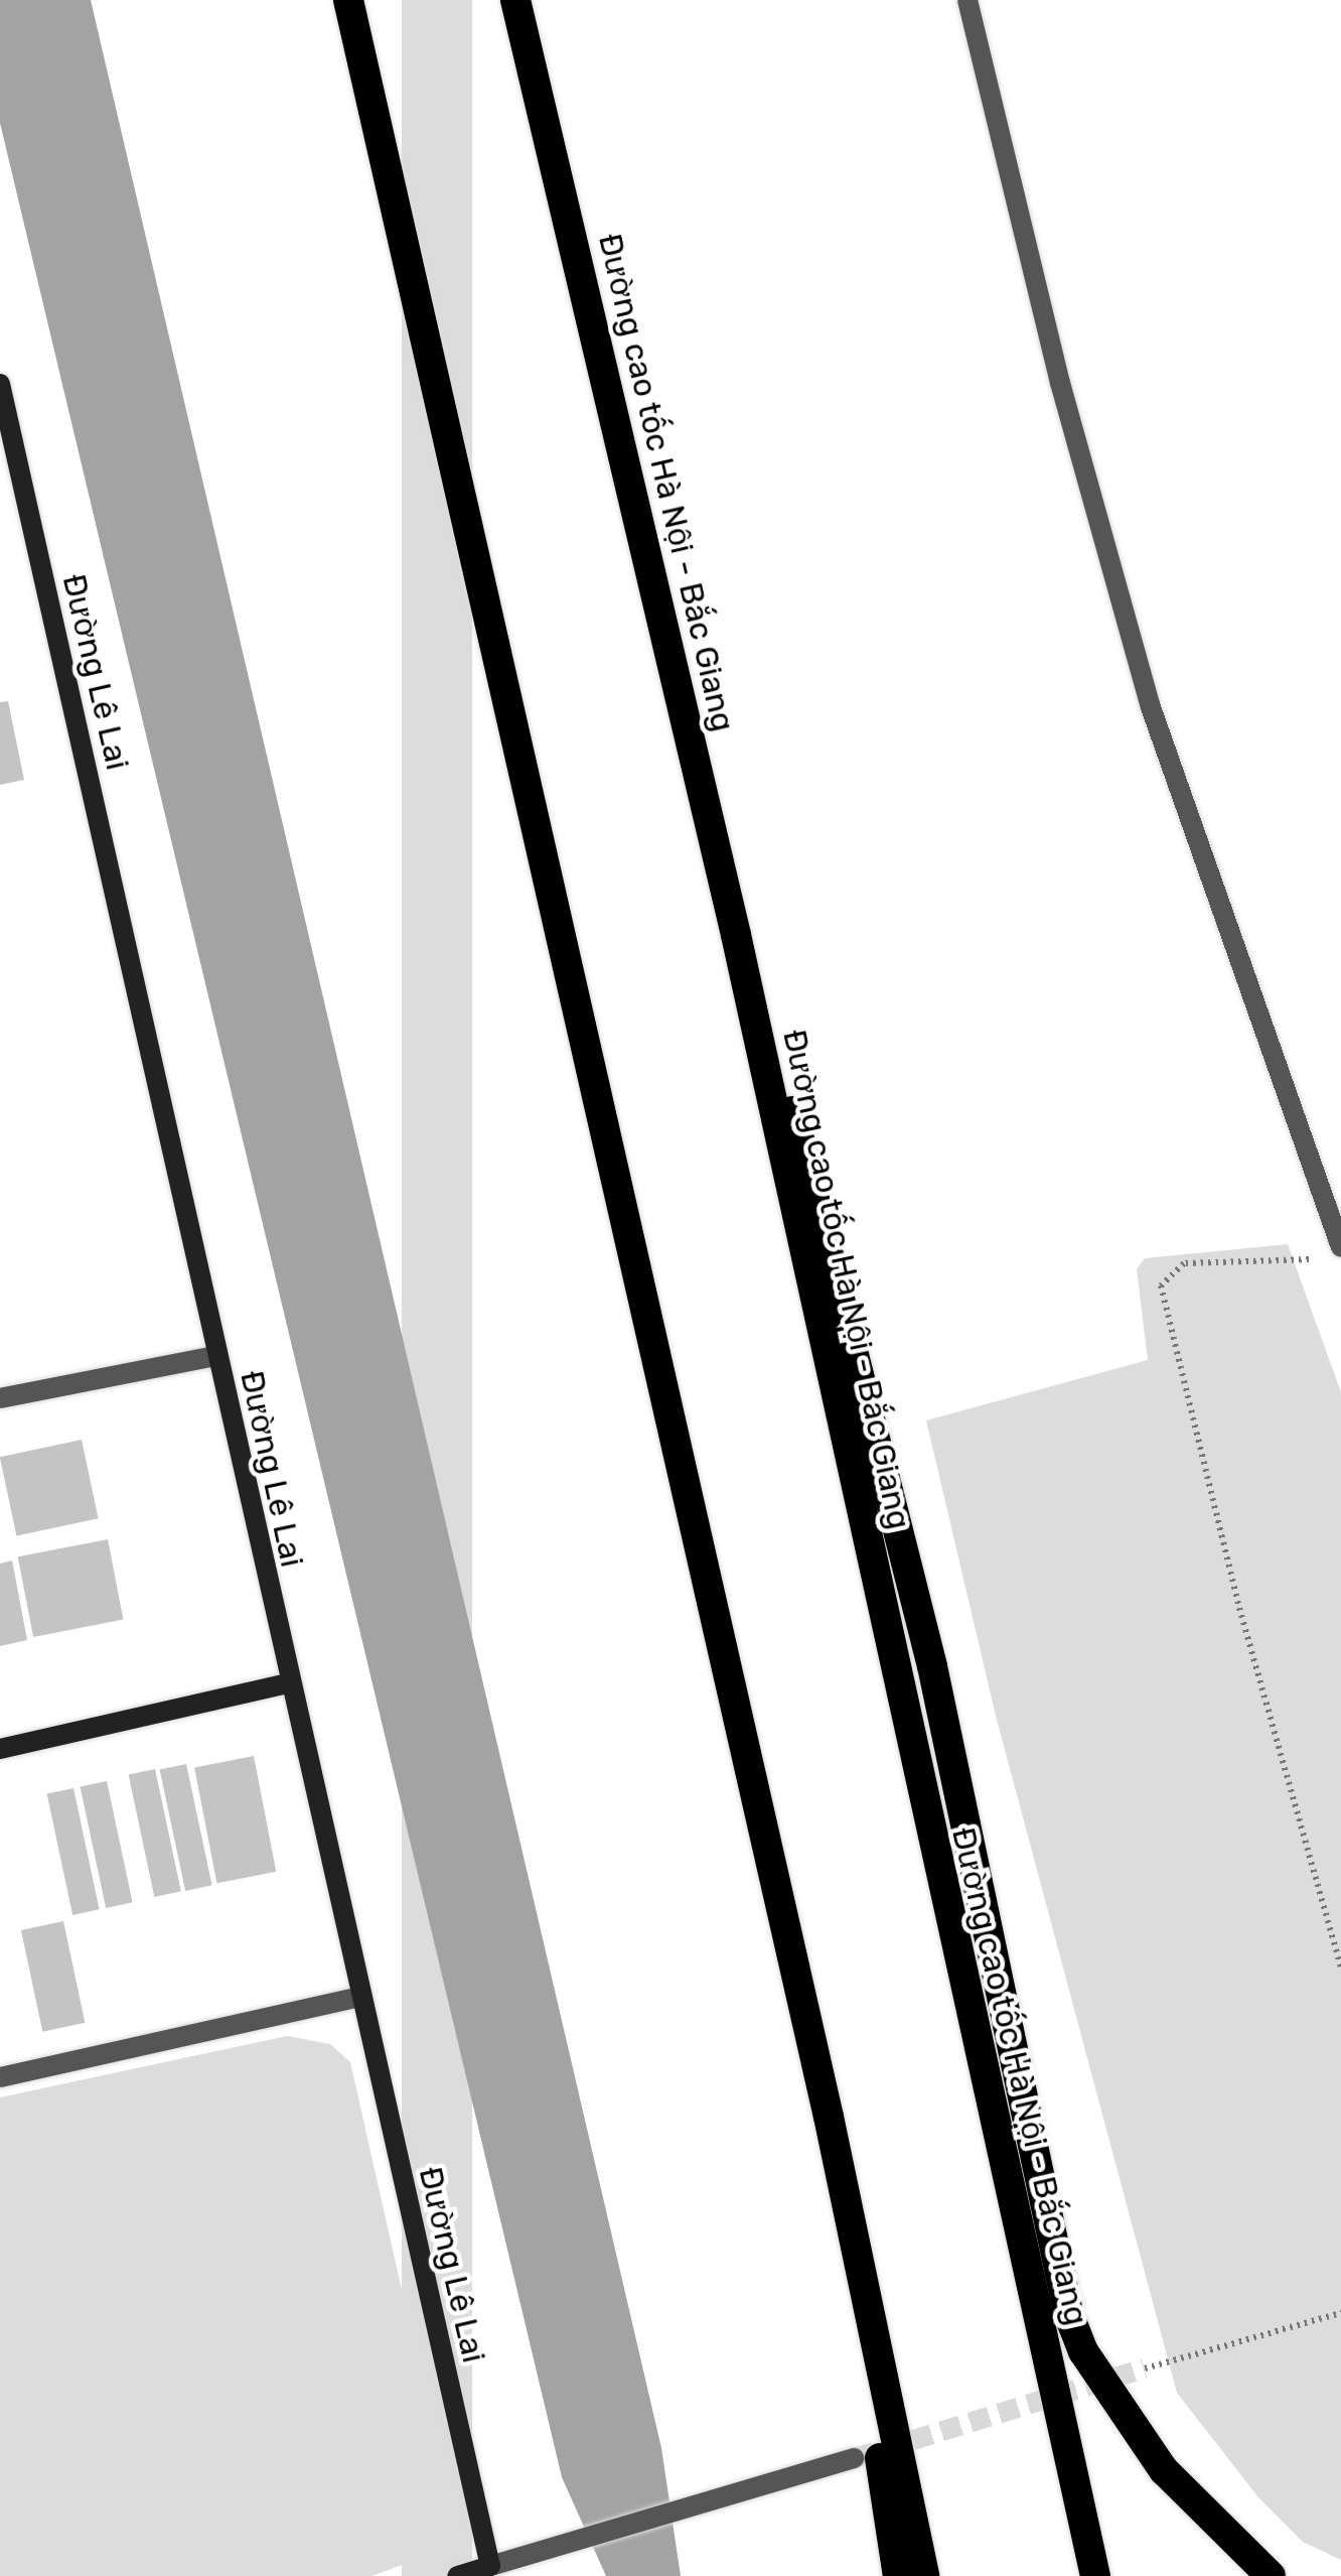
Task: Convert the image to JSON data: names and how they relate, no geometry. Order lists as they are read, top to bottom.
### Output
{
  "streets": {
    "highway": ["Đường cao tốc Hà Nội - Bắc Giang"],
    "street": ["Đường Lê Lai"]
  }
}
